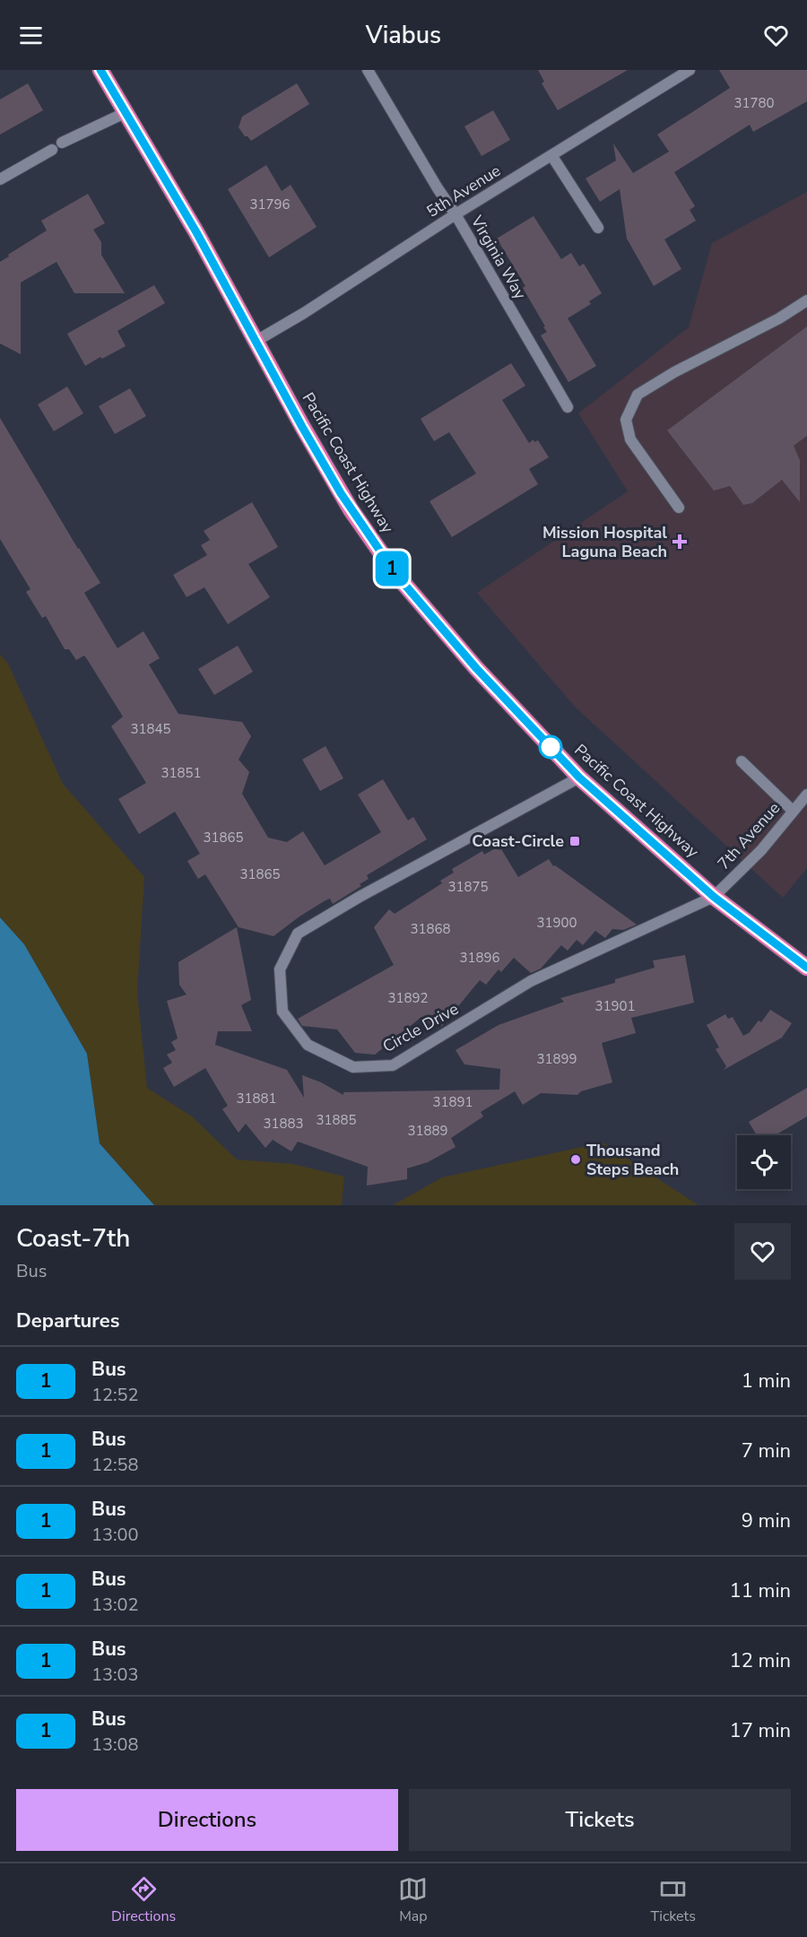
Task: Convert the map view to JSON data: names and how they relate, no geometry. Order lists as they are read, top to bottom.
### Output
{
  "streets": {
    "highway": ["Pacific Coast Highway"],
    "street": [
      "5th Avenue",
      "Virginia Way",
      "7th Avenue",
      "Circle Drive"
    ]
  },
  "crossings": [
    ["5th Avenue", "Virginia Way"],
    ["5th Avenue", "Pacific Coast Highway"],
    ["Pacific Coast Highway", "7th Avenue"],
    ["Pacific Coast Highway", "Circle Drive"],
    ["7th Avenue", "Circle Drive"]
  ],
  "places": {
    "health": ["Mission Hospital Laguna Beach"],
    "transit": ["Coast-Circle"],
    "other": ["Thousand Steps Beach"]
  },
  "lines": ["bus line 1"],
  "house_numbers": [
    "31780",
    "31796",
    "31845",
    "31851",
    "31865",
    "31865",
    "31875",
    "31900",
    "31868",
    "31896",
    "31892",
    "31901",
    "31899",
    "31881",
    "31891",
    "31885",
    "31883",
    "31889"
  ],
  "page": {
    "header": "Viabus",
    "on_map": "1",
    "heading": [
      ["Coast-7th", "Bus"],
      "Departures"
    ],
    "list": [
      {
        "mark": "1",
        "name": "Bus",
        "note": "12:52",
        "value": "1 min"
      },
      {
        "mark": "1",
        "name": "Bus",
        "note": "12:58",
        "value": "7 min"
      },
      {
        "mark": "1",
        "name": "Bus",
        "note": "13:00",
        "value": "9 min"
      },
      {
        "mark": "1",
        "name": "Bus",
        "note": "13:02",
        "value": "11 min"
      },
      {
        "mark": "1",
        "name": "Bus",
        "note": "13:03",
        "value": "12 min"
      },
      {
        "mark": "1",
        "name": "Bus",
        "note": "13:08",
        "value": "17 min"
      }
    ],
    "buttons": ["Directions", "Tickets"],
    "tabs": ["Directions", "Map", "Tickets"]
  }
}
